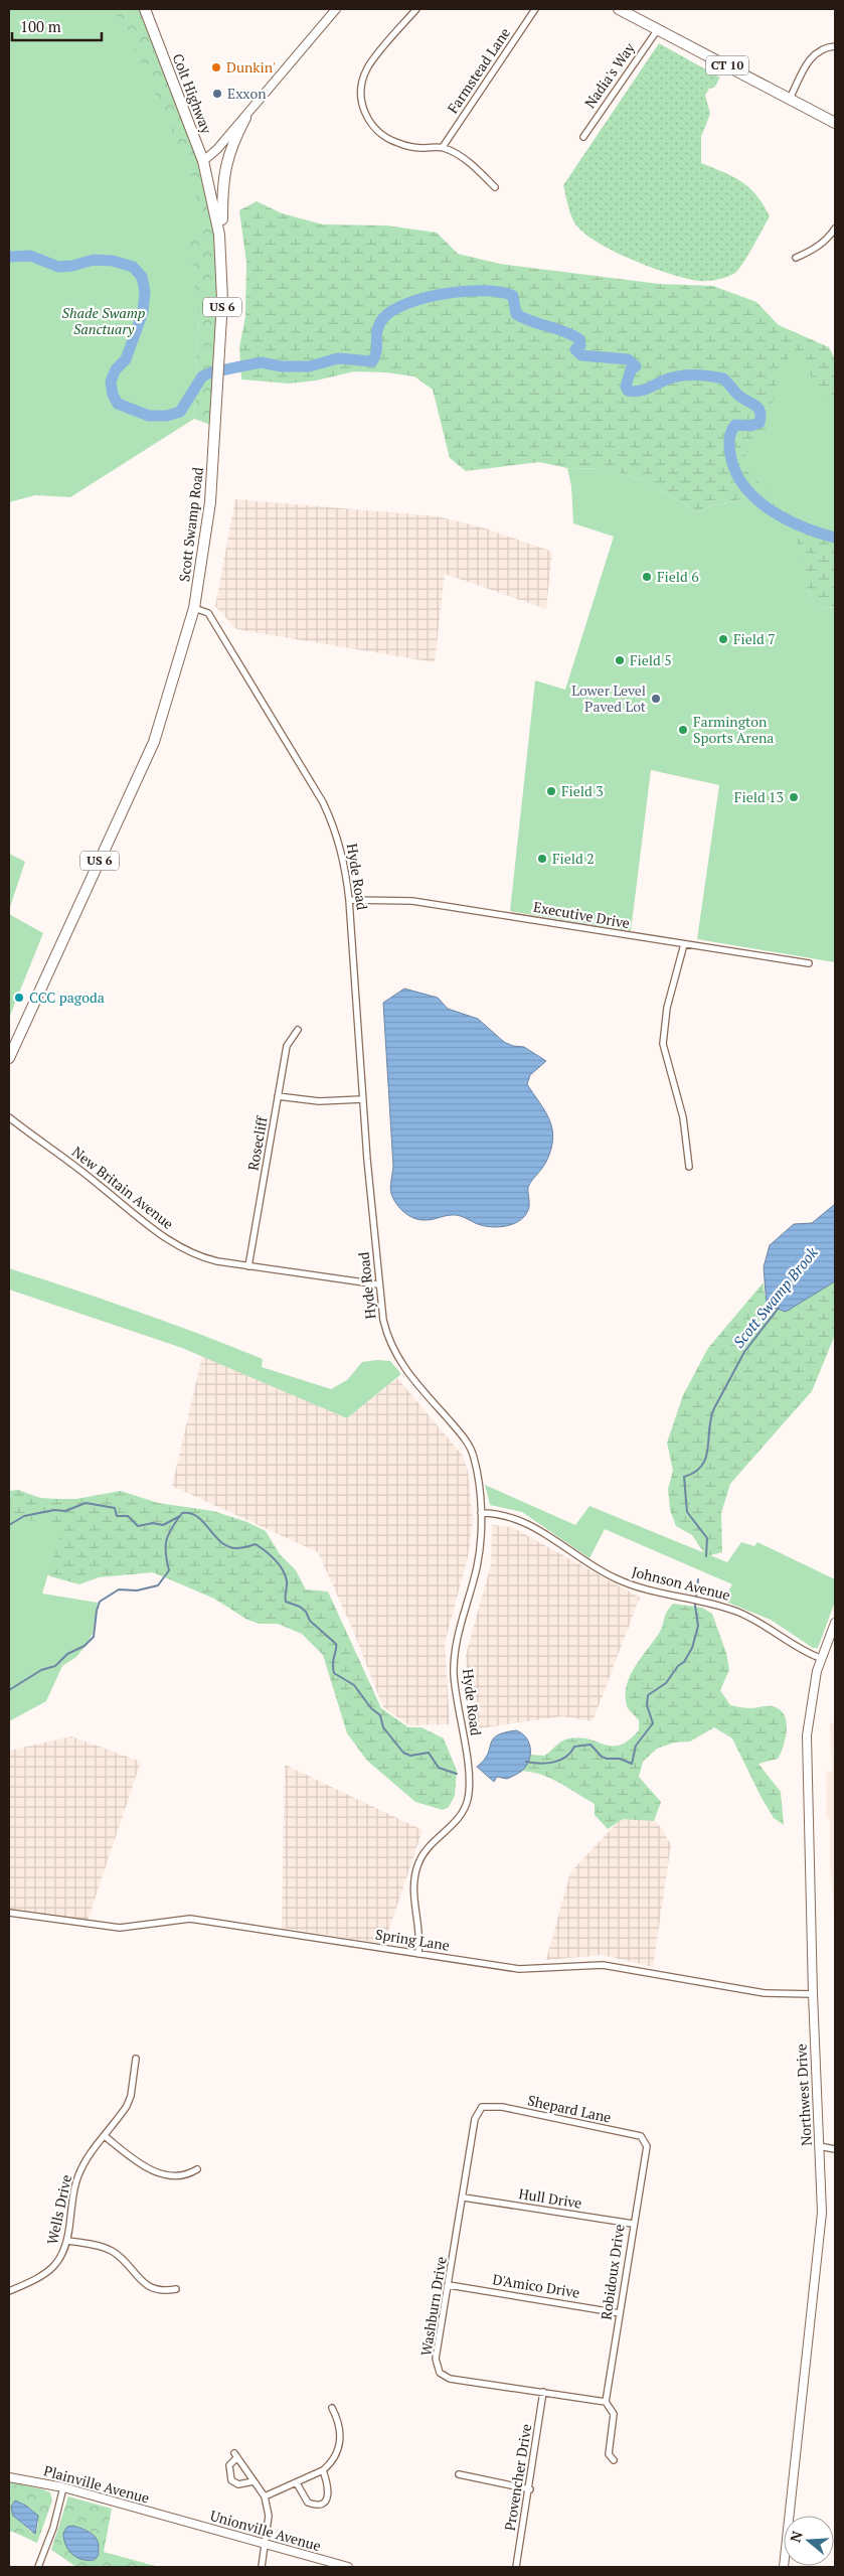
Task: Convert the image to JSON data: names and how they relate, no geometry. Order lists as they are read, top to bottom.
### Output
{
  "streets": {
    "highway": [
      "CT 10",
      "Colt Highway",
      "US 6",
      "Scott Swamp Road"
    ],
    "main road": ["Northwest Drive", "Plainville Avenue", "Unionville Avenue"],
    "street": [
      "Farmstead Lane",
      "Nadia's Way",
      "Hyde Road",
      "Executive Drive",
      "Rosecliff",
      "New Britain Avenue",
      "Johnson Avenue",
      "Spring Lane",
      "Shepard Lane",
      "Hull Drive",
      "Wells Drive",
      "Robidoux Drive",
      "D'Amico Drive",
      "Washburn Drive",
      "Provencher Drive"
    ]
  },
  "crossings": [
    ["CT 10", "Nadia's Way"],
    ["Colt Highway", "Scott Swamp Road"],
    ["Scott Swamp Road", "Hyde Road"],
    ["Hyde Road", "Executive Drive"],
    ["Hyde Road", "New Britain Avenue"],
    ["Hyde Road", "Johnson Avenue"],
    ["Hyde Road", "Spring Lane"],
    ["Rosecliff", "New Britain Avenue"],
    ["Johnson Avenue", "Northwest Drive"],
    ["Spring Lane", "Northwest Drive"],
    ["Shepard Lane", "Robidoux Drive"],
    ["Shepard Lane", "Washburn Drive"],
    ["Hull Drive", "Robidoux Drive"],
    ["Hull Drive", "Washburn Drive"],
    ["Robidoux Drive", "D'Amico Drive"],
    ["Robidoux Drive", "Washburn Drive"],
    ["D'Amico Drive", "Washburn Drive"],
    ["Washburn Drive", "Provencher Drive"],
    ["Plainville Avenue", "Unionville Avenue"]
  ],
  "water": ["Scott Swamp Brook"],
  "parks": ["Shade Swamp Sanctuary"],
  "places": [
    "Dunkin'",
    "Exxon",
    "Field 6",
    "Field 7",
    "Field 5",
    "Lower Level Paved Lot",
    "Farmington Sports Arena",
    "Field 3",
    "Field 13",
    "Field 2",
    "CCC pagoda"
  ],
  "scale_bar": "100 m",
  "north": "left"
}
